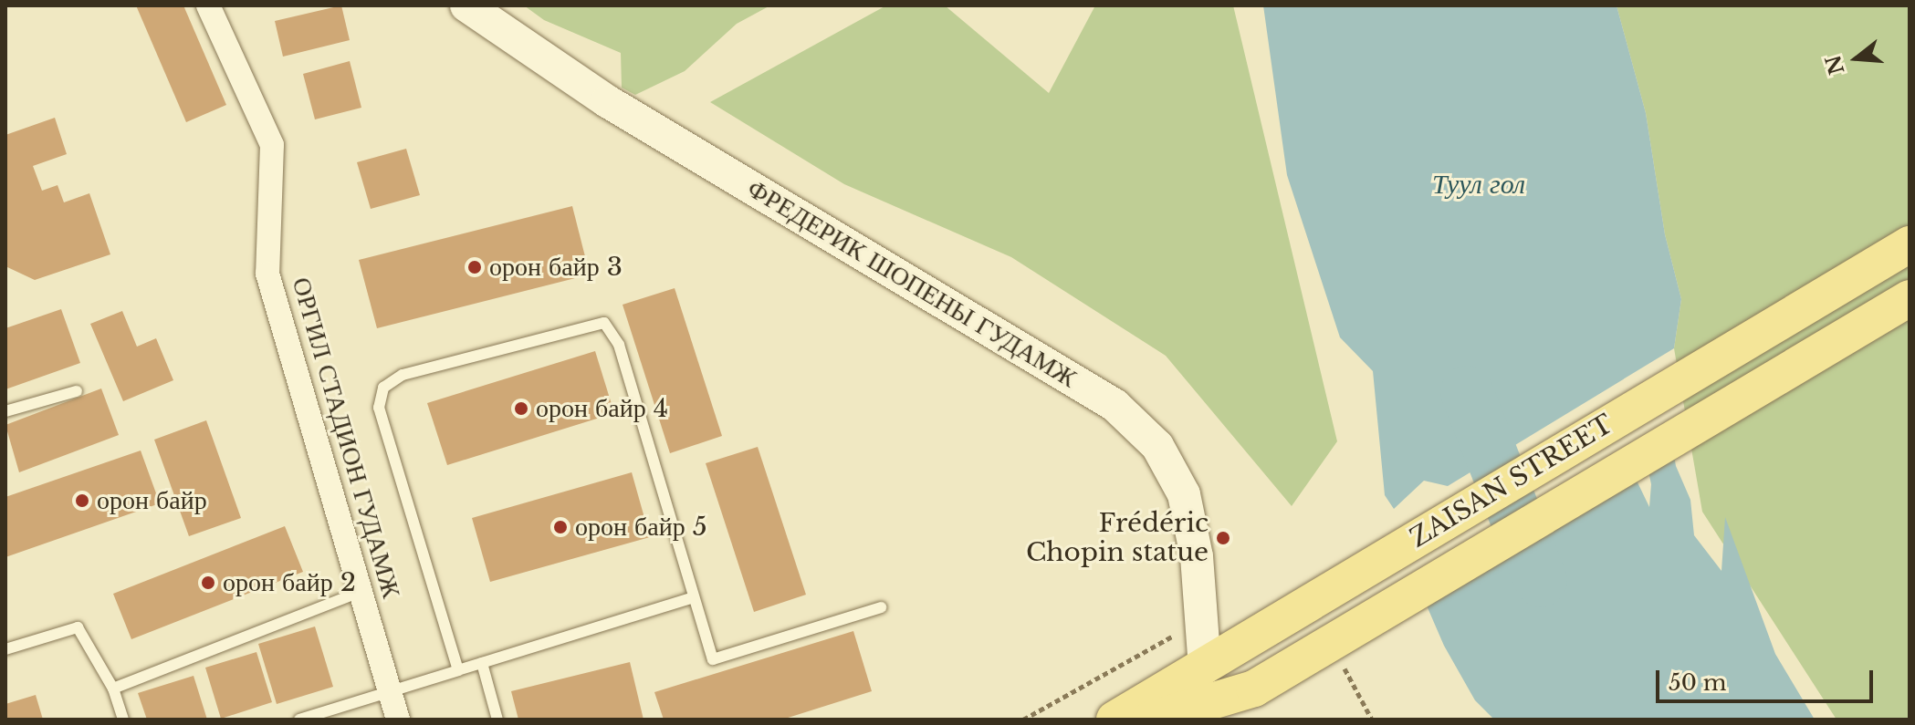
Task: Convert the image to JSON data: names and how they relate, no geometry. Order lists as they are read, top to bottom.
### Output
{
  "streets": {
    "main road": ["ZAISAN STREET"],
    "street": ["ФРЕДЕРИК ШОПЕНЫ ГУДАМЖ", "ОРГИЛ СТАДИОН ГУДАМЖ"]
  },
  "crossings": [
    ["ФРЕДЕРИК ШОПЕНЫ ГУДАМЖ", "ZAISAN STREET"]
  ],
  "water": ["Туул гол"],
  "places": [
    "орон байр 3",
    "орон байр 4",
    "орон байр",
    "орон байр 5",
    "Frédéric Chopin statue",
    "орон байр 2"
  ],
  "scale_bar": "50 m",
  "north": "left"
}
